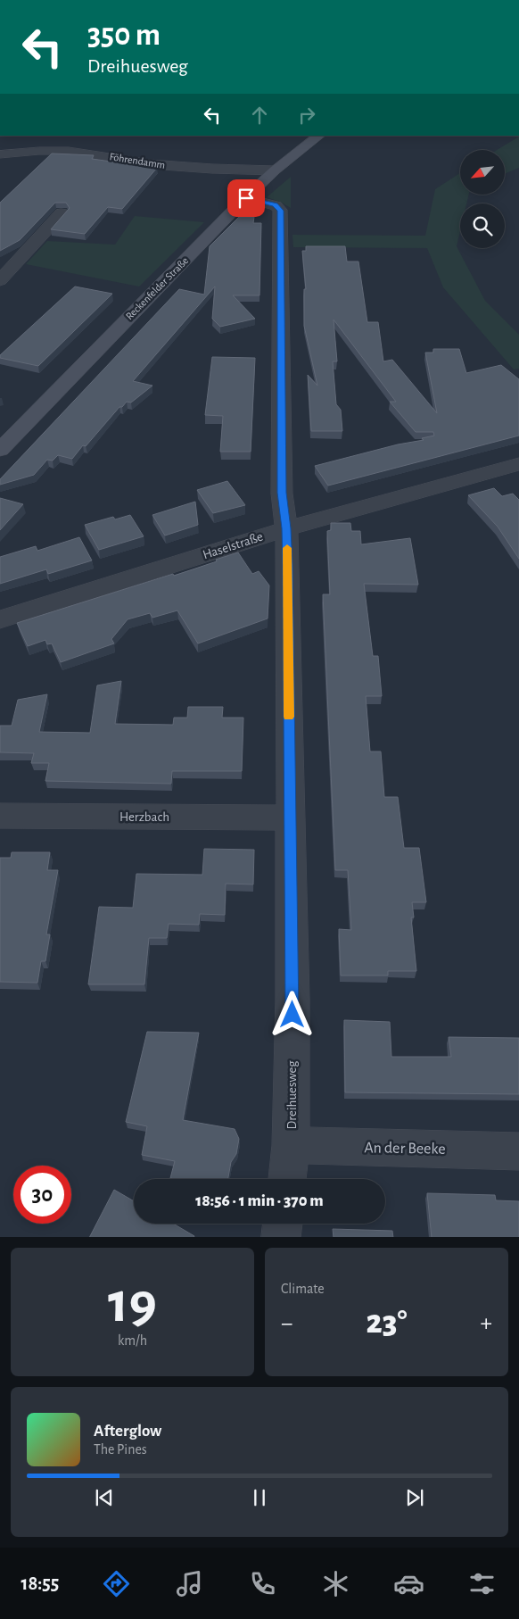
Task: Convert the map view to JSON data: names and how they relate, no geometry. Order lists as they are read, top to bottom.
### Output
{
  "streets": {
    "street": [
      "Föhrendamm",
      "Reckenfelder Straße",
      "Haselstraße",
      "Herzbach",
      "Dreihuesweg",
      "An der Beeke"
    ]
  },
  "crossings": [
    ["Föhrendamm", "Reckenfelder Straße"],
    ["Reckenfelder Straße", "Dreihuesweg"],
    ["Haselstraße", "Dreihuesweg"],
    ["Herzbach", "Dreihuesweg"],
    ["Dreihuesweg", "An der Beeke"]
  ],
  "north": "bottom left",
  "page": {
    "turn": ["350 m", "Dreihuesweg"],
    "limit": "30",
    "trip": "18:56 · 1 min · 370 m",
    "tile": [
      ["19", "km/h"],
      "Climate"
    ],
    "heat": ["−", "23°", "+"],
    "song": ["Afterglow", "The Pines"],
    "tabs": "18:55"
  }
}
